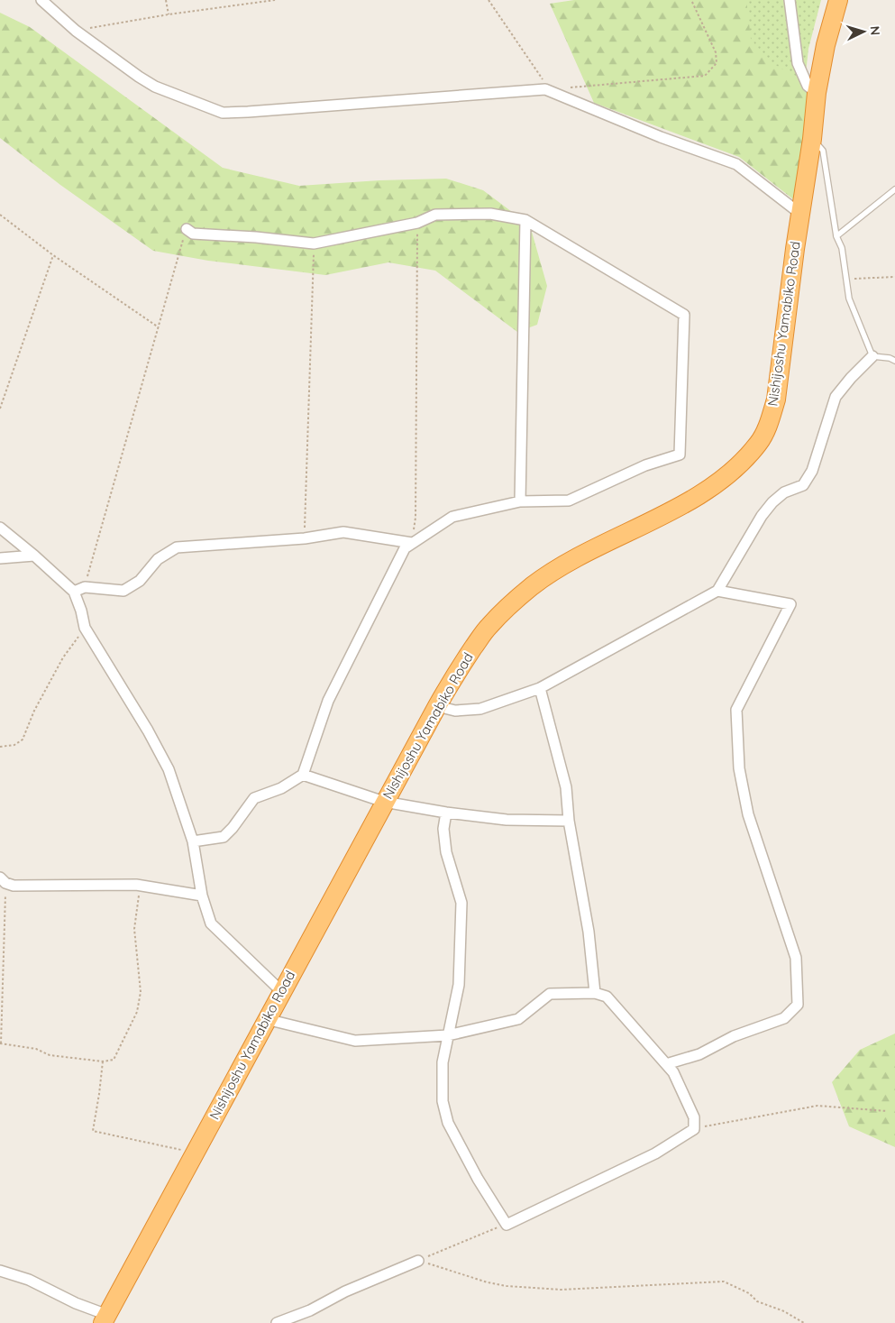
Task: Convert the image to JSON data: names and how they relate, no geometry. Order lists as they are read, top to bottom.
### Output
{
  "streets": {
    "highway": ["Nishijoshu Yamabiko Road"]
  },
  "north": "right"
}
